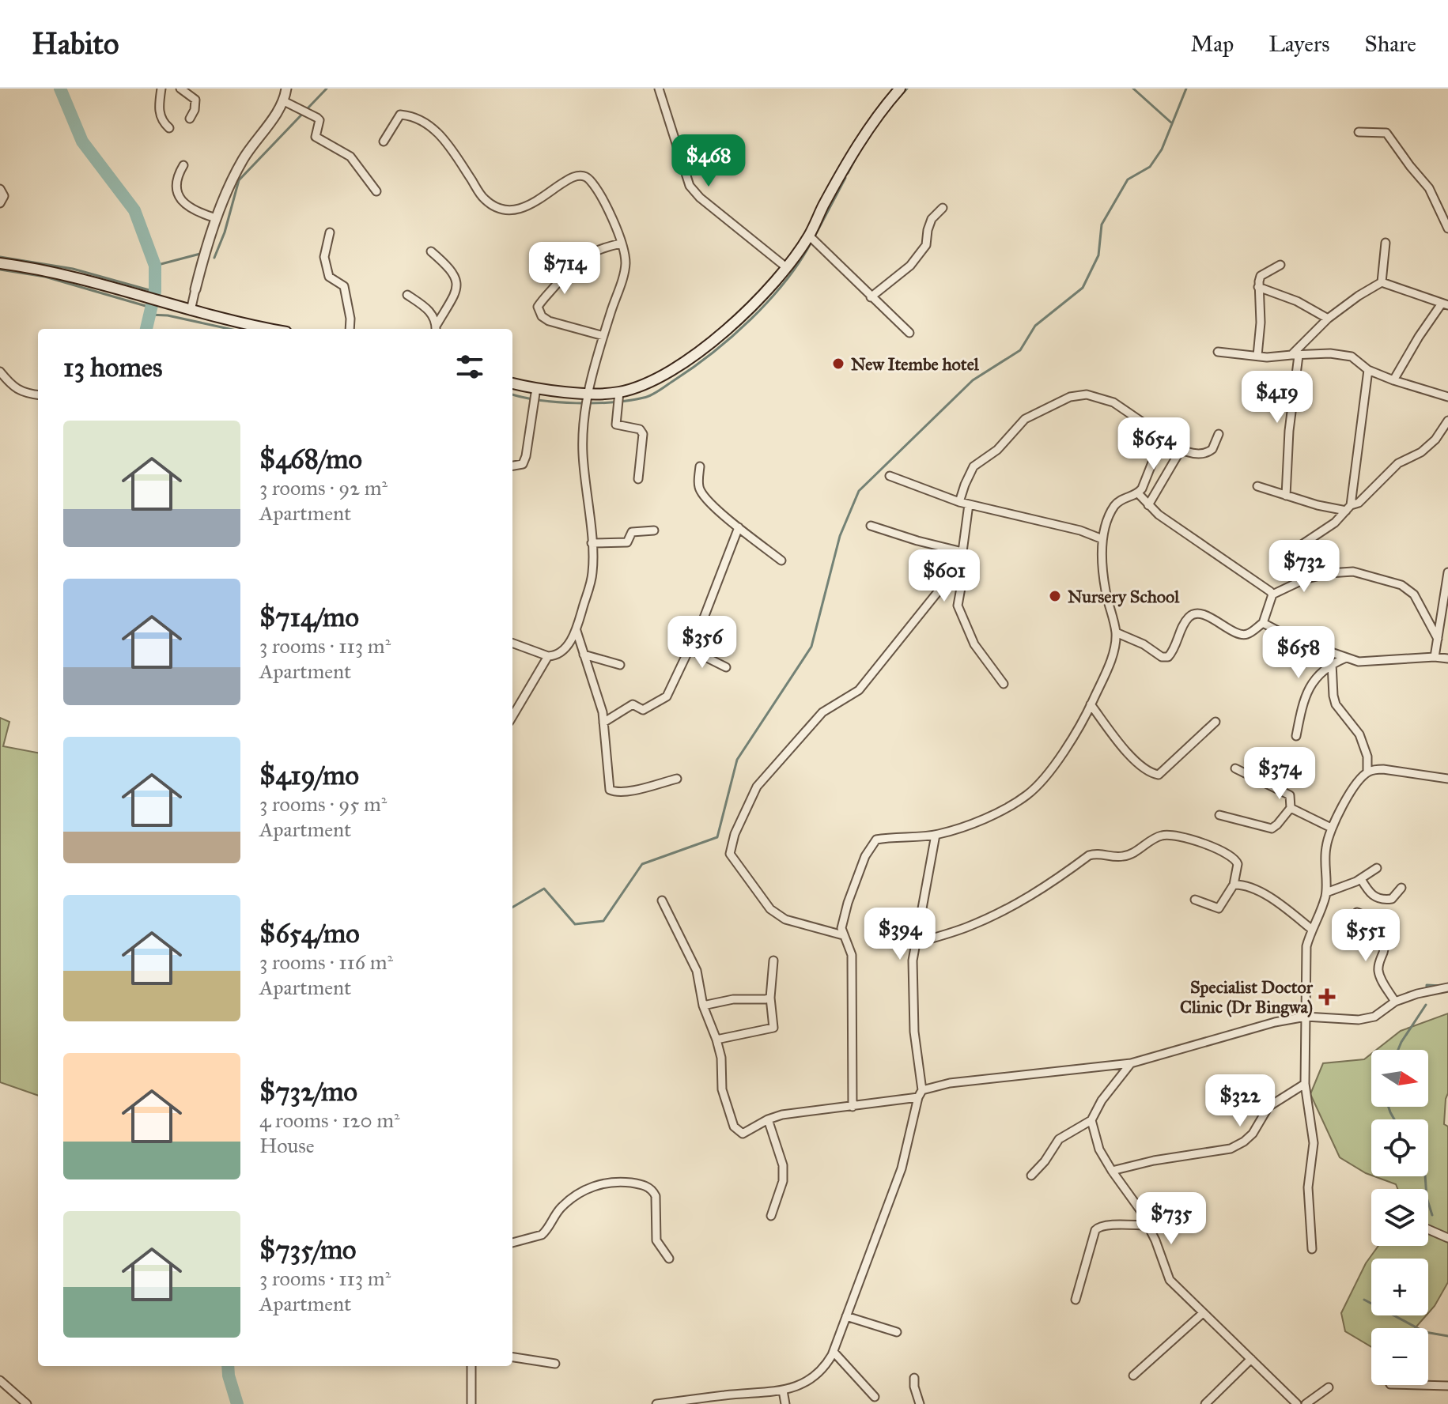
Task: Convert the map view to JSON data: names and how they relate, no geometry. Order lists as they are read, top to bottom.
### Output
{
  "places": {
    "other": ["New Itembe hotel", "Nursery School"],
    "health": ["Specialist Doctor Clinic (Dr Bingwa)"]
  },
  "north": "right",
  "page": {
    "header": "Habito",
    "nav": ["Map", "Layers", "Share"],
    "price": [
      "$468",
      "$714",
      "$419",
      "$654",
      "$732",
      "$601",
      "$356",
      "$658",
      "$374",
      "$394",
      "$551",
      "$322",
      "$735"
    ],
    "heading": "13 homes",
    "list": [
      {
        "name": "$468/mo",
        "note": "3 rooms · 92 m² · Apartment"
      },
      {
        "name": "$714/mo",
        "note": "3 rooms · 113 m² · Apartment"
      },
      {
        "name": "$419/mo",
        "note": "3 rooms · 95 m² · Apartment"
      },
      {
        "name": "$654/mo",
        "note": "3 rooms · 116 m² · Apartment"
      },
      {
        "name": "$732/mo",
        "note": "4 rooms · 120 m² · House"
      },
      {
        "name": "$735/mo",
        "note": "3 rooms · 113 m² · Apartment"
      }
    ],
    "map_buttons": ["+", "−"]
  }
}
